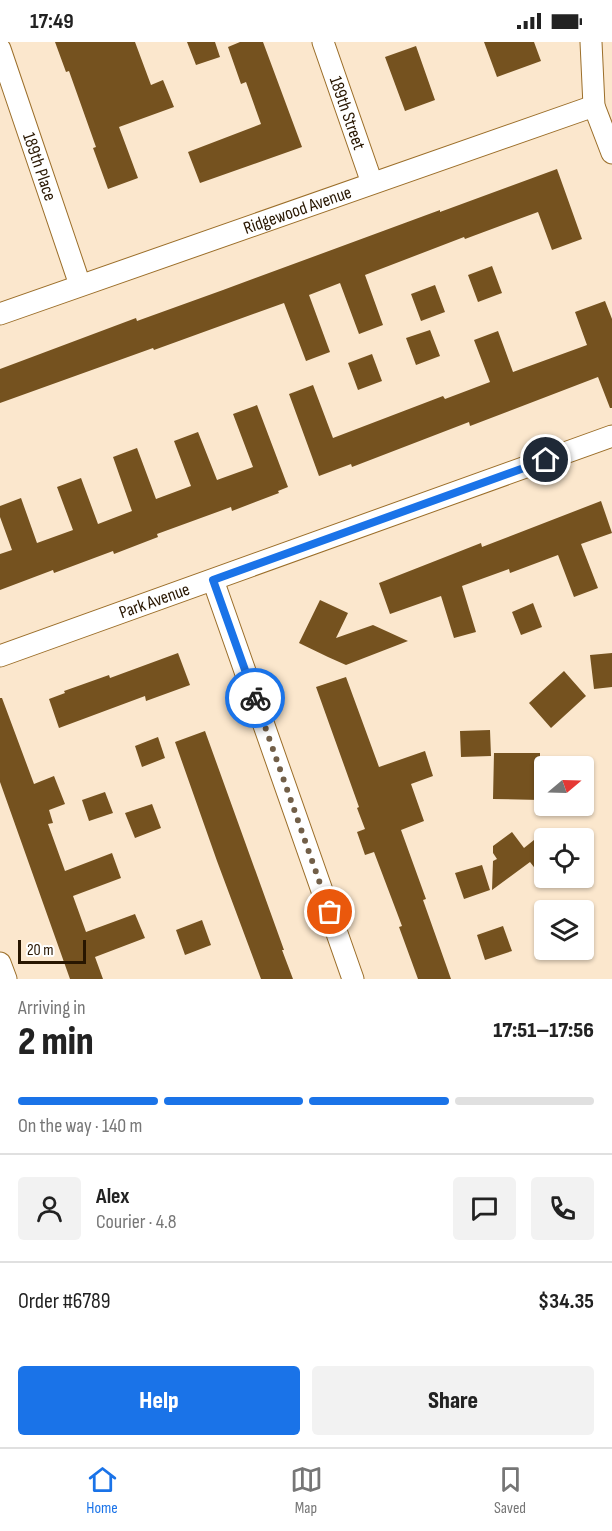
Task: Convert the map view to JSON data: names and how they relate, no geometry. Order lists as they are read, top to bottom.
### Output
{
  "streets": {
    "street": [
      "189th Street",
      "189th Place",
      "Ridgewood Avenue",
      "Park Avenue"
    ]
  },
  "crossings": [
    ["189th Street", "Ridgewood Avenue"],
    ["189th Place", "Ridgewood Avenue"]
  ],
  "scale_bar": "20 m",
  "north": "right",
  "page": {
    "status": "17:49",
    "scale": "20 m",
    "heading": ["2 min", "Arriving in", "17:51–17:56"],
    "panel": [
      "Alex",
      "Courier · 4.8",
      "Order #6789",
      "$34.35"
    ],
    "bar": "On the way · 140 m",
    "buttons": ["Help", "Share"],
    "tabs": ["Home", "Map", "Saved"]
  }
}
